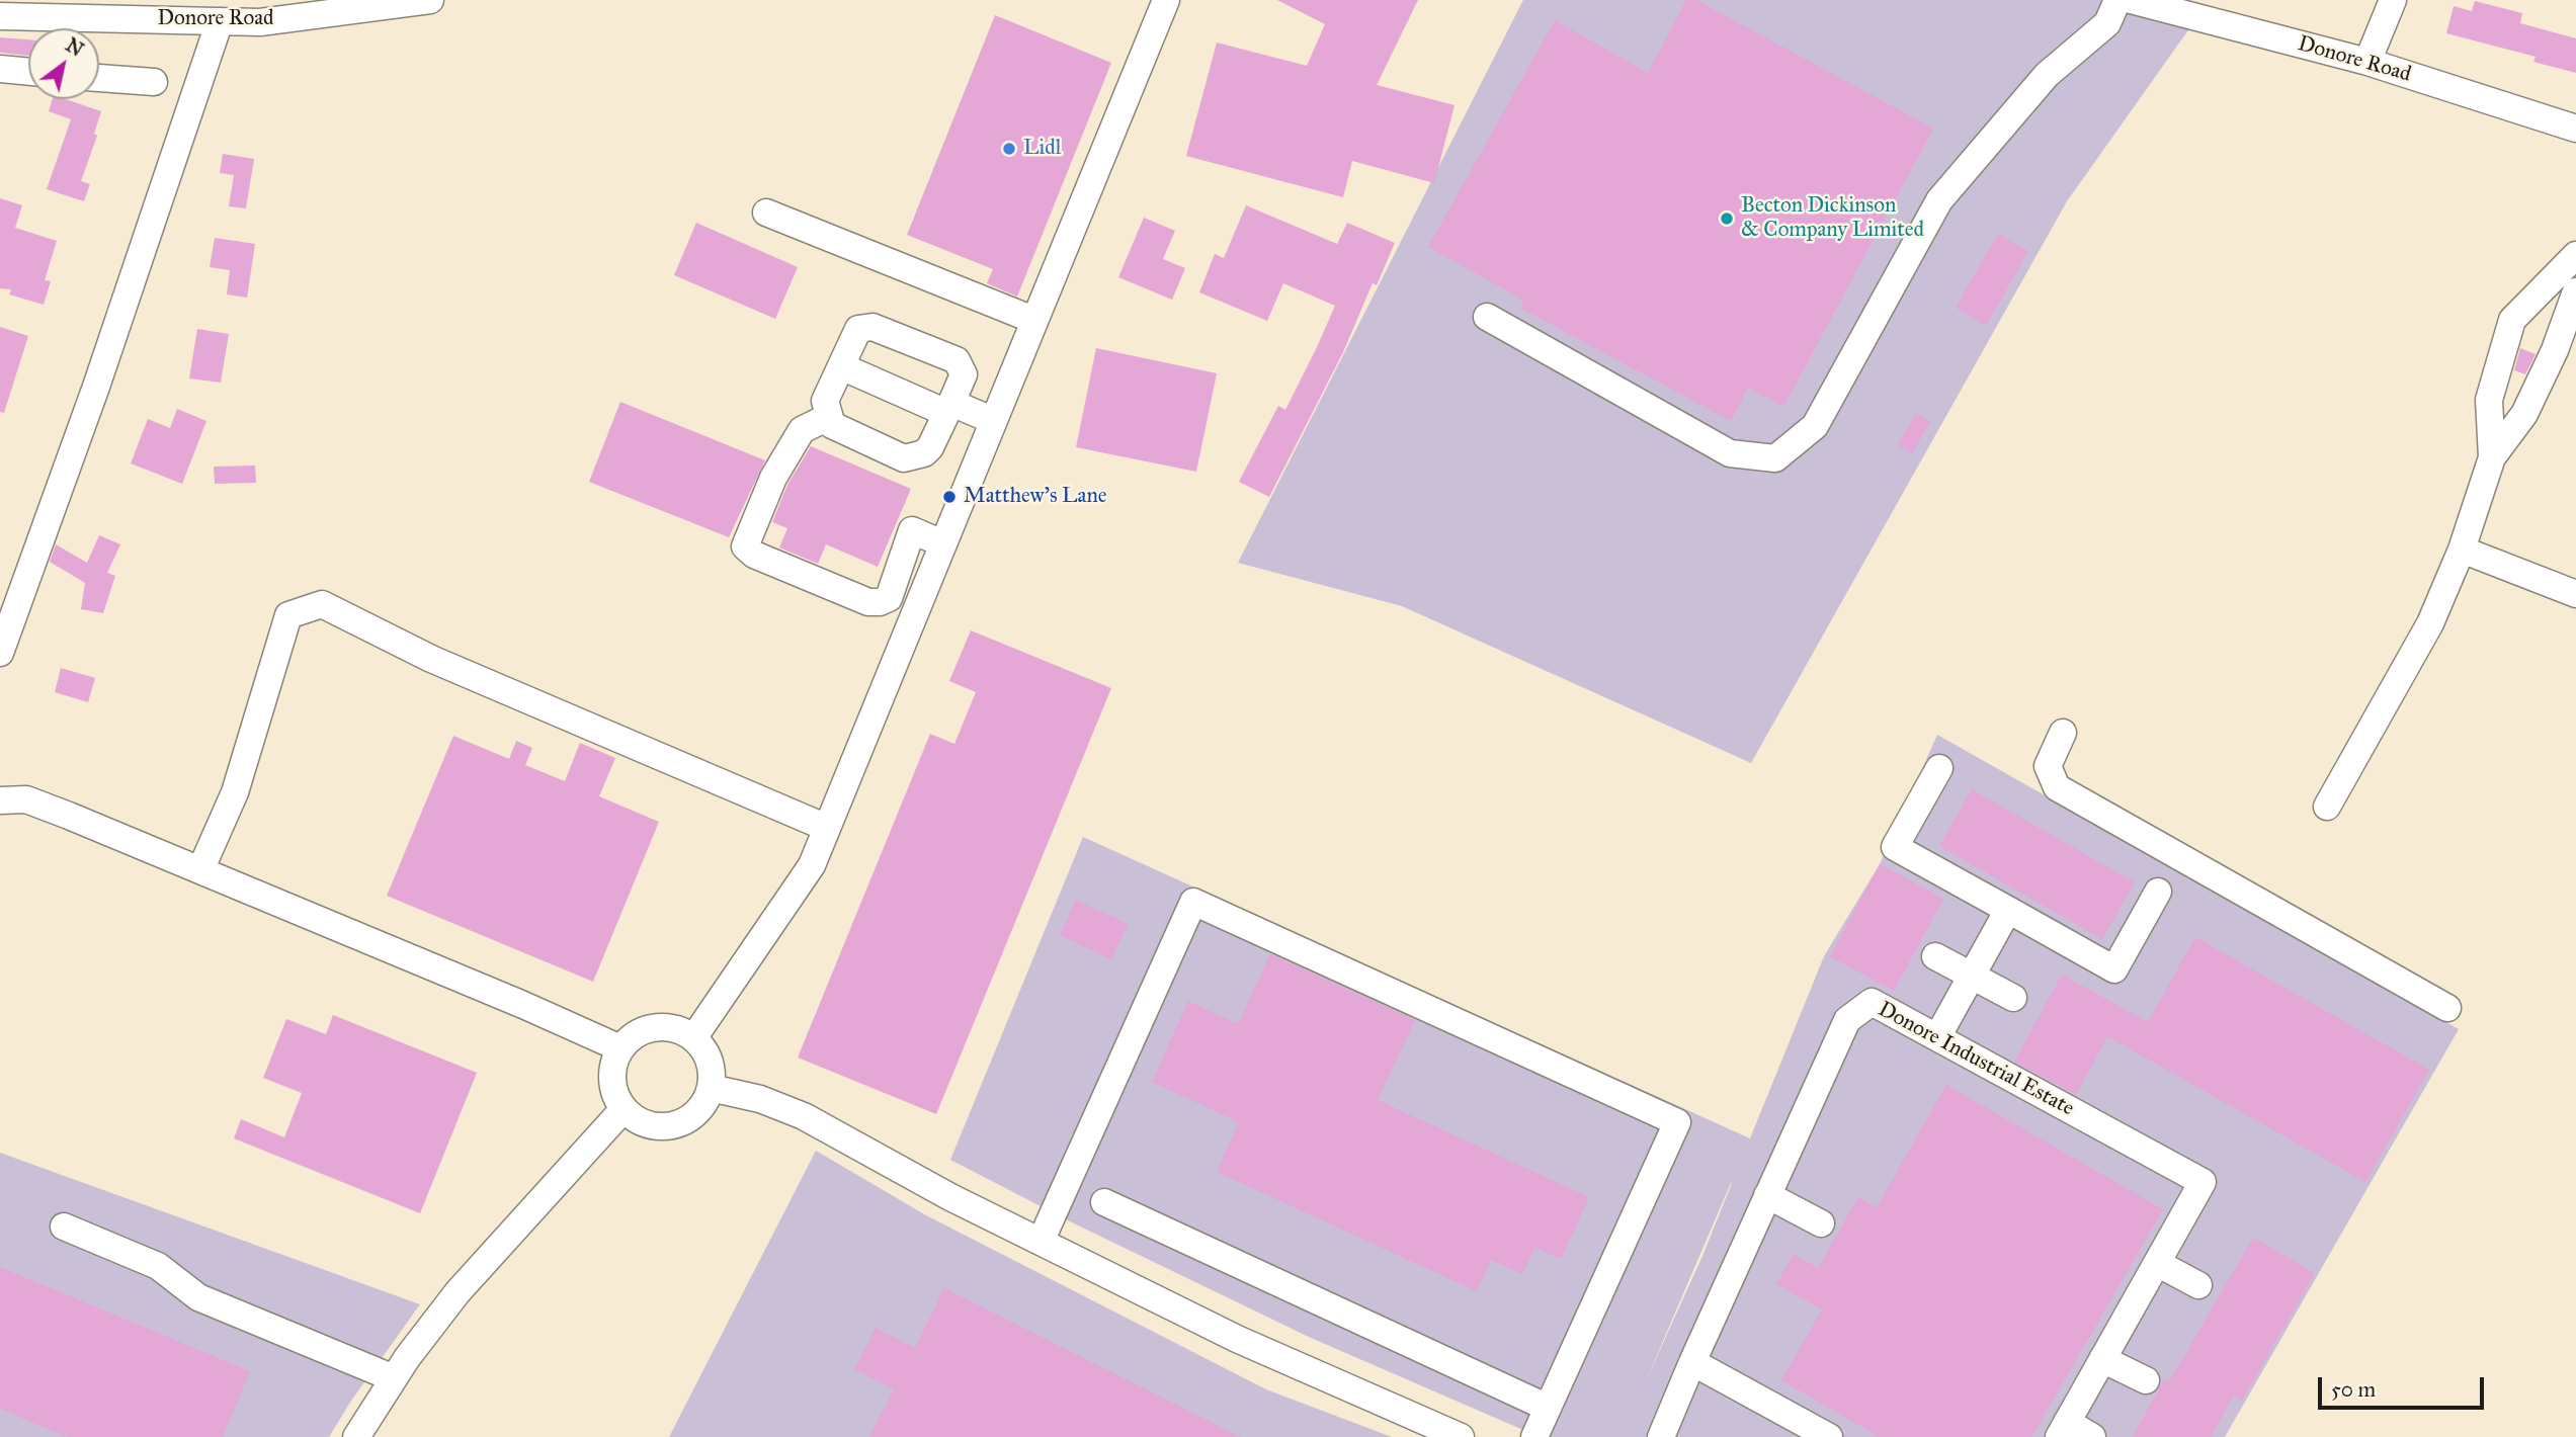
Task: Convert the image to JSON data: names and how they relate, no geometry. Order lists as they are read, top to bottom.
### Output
{
  "streets": {
    "street": ["Donore Road", "Donore Industrial Estate"]
  },
  "places": ["Lidl", "Becton Dickinson & Company Limited", "Matthew's Lane"],
  "scale_bar": "50 m",
  "north": "top right"
}
